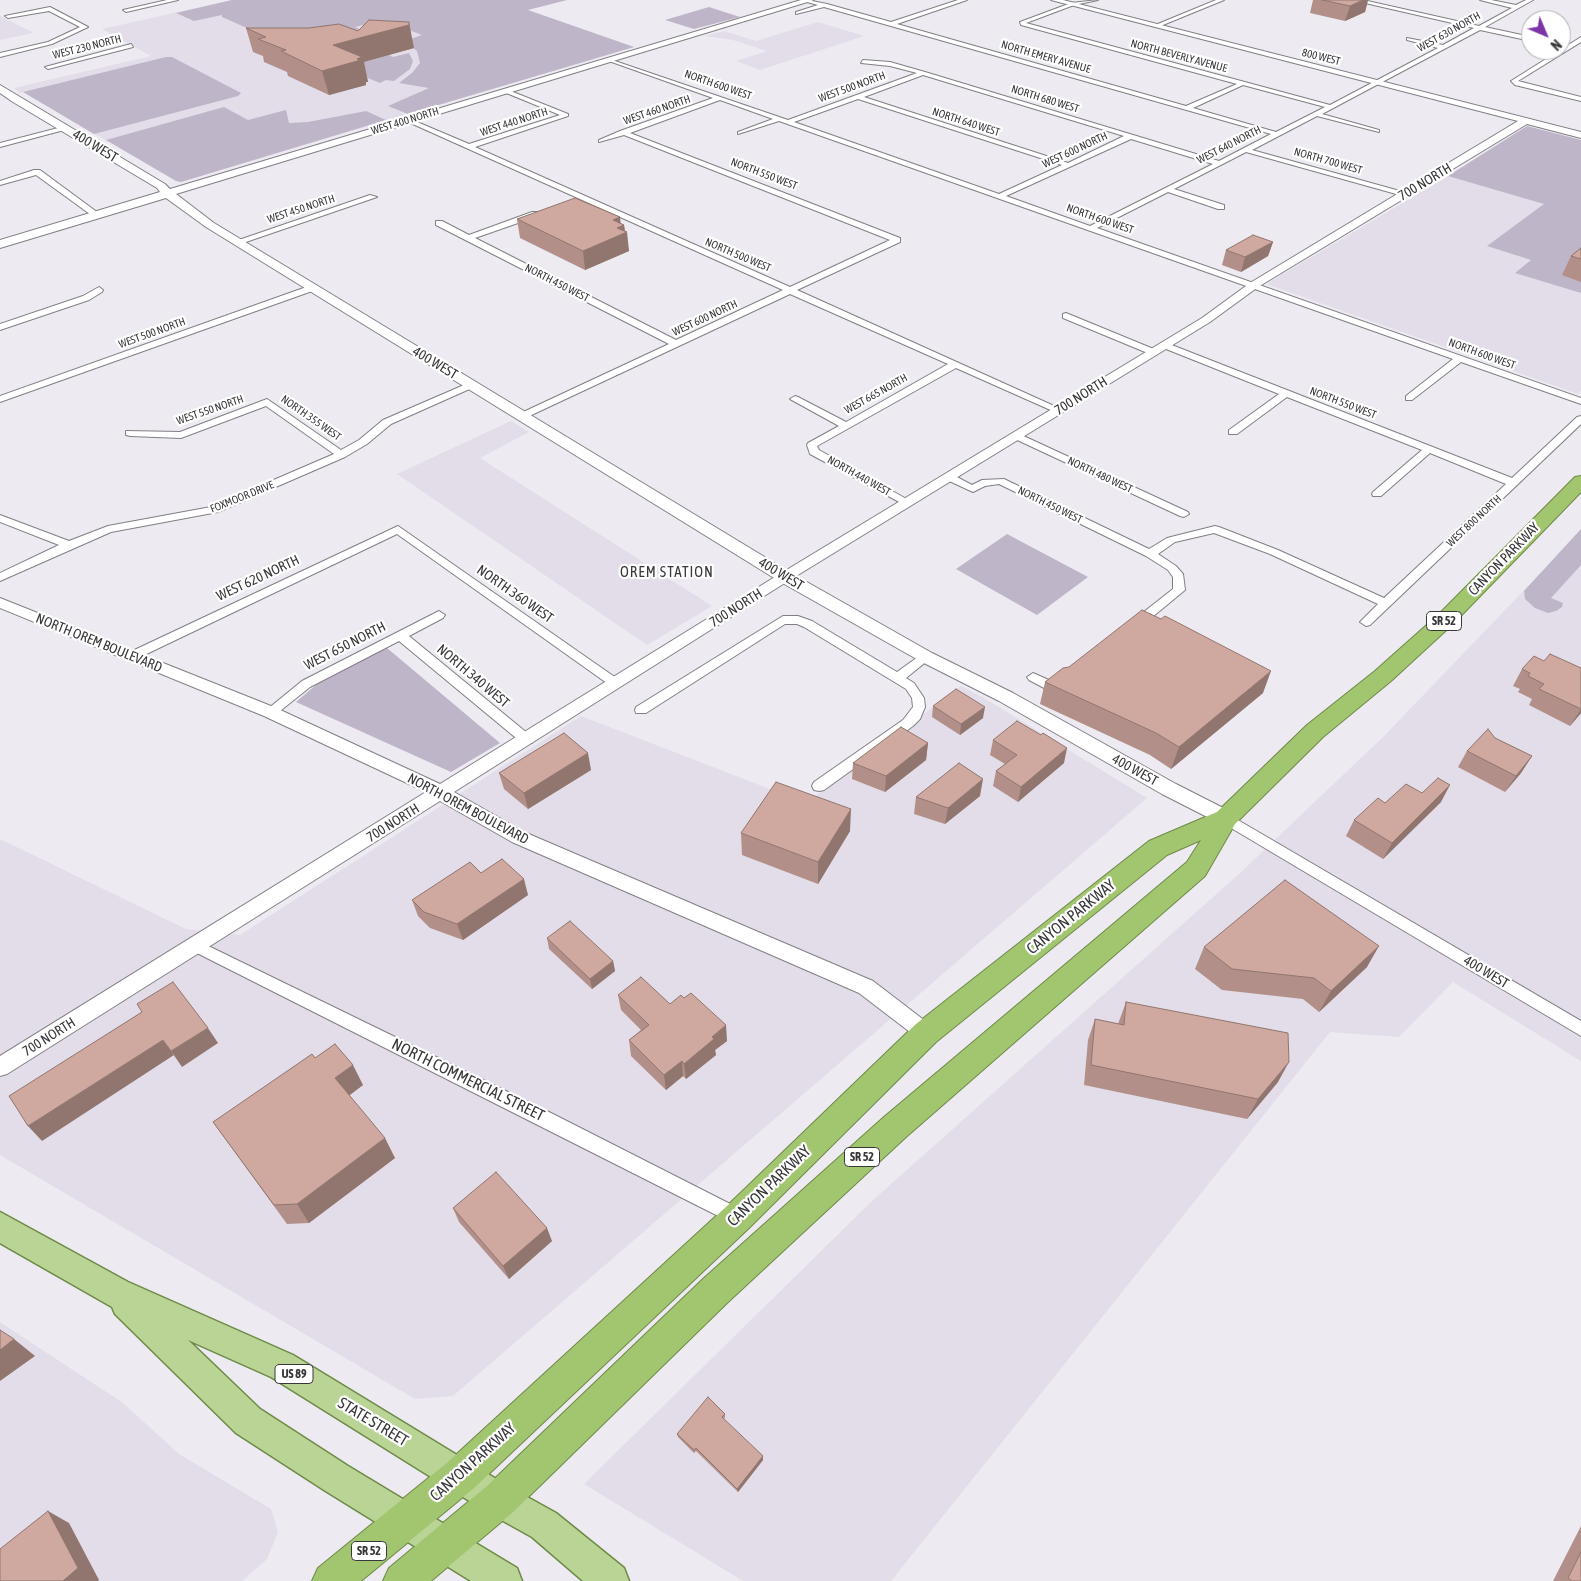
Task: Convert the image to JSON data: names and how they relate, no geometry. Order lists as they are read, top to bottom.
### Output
{
  "streets": {
    "highway": ["CANYON PARKWAY", "SR 52"],
    "main road": [
      "WEST 400 NORTH",
      "400 WEST",
      "US 89",
      "STATE STREET"
    ],
    "street": [
      "WEST 630 NORTH",
      "WEST 230 NORTH",
      "NORTH BEVERLY AVENUE",
      "NORTH EMERY AVENUE",
      "800 WEST",
      "NORTH 600 WEST",
      "WEST 500 NORTH",
      "NORTH 680 WEST",
      "WEST 460 NORTH",
      "WEST 440 NORTH",
      "NORTH 640 WEST",
      "WEST 640 NORTH",
      "WEST 600 NORTH",
      "NORTH 700 WEST",
      "NORTH 550 WEST",
      "700 NORTH",
      "WEST 450 NORTH",
      "NORTH 500 WEST",
      "NORTH 450 WEST",
      "WEST 665 NORTH",
      "WEST 550 NORTH",
      "NORTH 355 WEST",
      "NORTH 480 WEST",
      "NORTH 440 WEST",
      "FOXMOOR DRIVE",
      "WEST 800 NORTH",
      "WEST 620 NORTH",
      "NORTH 360 WEST",
      "NORTH OREM BOULEVARD",
      "WEST 650 NORTH",
      "NORTH 340 WEST",
      "NORTH COMMERCIAL STREET"
    ]
  },
  "crossings": [
    ["WEST 630 NORTH", "800 WEST"],
    ["WEST 630 NORTH", "WEST 640 NORTH"],
    ["NORTH BEVERLY AVENUE", "800 WEST"],
    ["NORTH BEVERLY AVENUE", "WEST 640 NORTH"],
    ["NORTH EMERY AVENUE", "WEST 400 NORTH"],
    ["NORTH EMERY AVENUE", "WEST 640 NORTH"],
    ["800 WEST", "WEST 640 NORTH"],
    ["800 WEST", "700 NORTH"],
    ["NORTH 600 WEST", "WEST 500 NORTH"],
    ["NORTH 600 WEST", "WEST 460 NORTH"],
    ["NORTH 600 WEST", "WEST 400 NORTH"],
    ["NORTH 600 WEST", "WEST 640 NORTH"],
    ["NORTH 600 WEST", "WEST 600 NORTH"],
    ["NORTH 600 WEST", "700 NORTH"],
    ["WEST 500 NORTH", "NORTH 680 WEST"],
    ["WEST 500 NORTH", "NORTH 640 WEST"],
    ["WEST 500 NORTH", "400 WEST"],
    ["NORTH 680 WEST", "WEST 640 NORTH"],
    ["NORTH 680 WEST", "WEST 600 NORTH"],
    ["WEST 460 NORTH", "NORTH 550 WEST"],
    ["WEST 400 NORTH", "WEST 440 NORTH"],
    ["WEST 400 NORTH", "400 WEST"],
    ["WEST 400 NORTH", "NORTH 500 WEST"],
    ["WEST 440 NORTH", "NORTH 500 WEST"],
    ["NORTH 640 WEST", "WEST 600 NORTH"],
    ["WEST 640 NORTH", "NORTH 700 WEST"],
    ["400 WEST", "WEST 600 NORTH"],
    ["400 WEST", "700 NORTH"],
    ["400 WEST", "WEST 450 NORTH"],
    ["400 WEST", "FOXMOOR DRIVE"],
    ["400 WEST", "CANYON PARKWAY"],
    ["WEST 600 NORTH", "NORTH 550 WEST"],
    ["WEST 600 NORTH", "NORTH 500 WEST"],
    ["WEST 600 NORTH", "NORTH 450 WEST"],
    ["NORTH 700 WEST", "700 NORTH"],
    ["NORTH 550 WEST", "700 NORTH"],
    ["NORTH 550 WEST", "WEST 800 NORTH"],
    ["700 NORTH", "NORTH 500 WEST"],
    ["700 NORTH", "NORTH 450 WEST"],
    ["700 NORTH", "NORTH 480 WEST"],
    ["700 NORTH", "NORTH 440 WEST"],
    ["700 NORTH", "NORTH 360 WEST"],
    ["700 NORTH", "NORTH OREM BOULEVARD"],
    ["700 NORTH", "NORTH 340 WEST"],
    ["700 NORTH", "NORTH COMMERCIAL STREET"],
    ["NORTH 500 WEST", "WEST 665 NORTH"],
    ["WEST 665 NORTH", "NORTH 440 WEST"],
    ["WEST 550 NORTH", "NORTH 355 WEST"],
    ["NORTH 355 WEST", "FOXMOOR DRIVE"],
    ["CANYON PARKWAY", "NORTH OREM BOULEVARD"],
    ["CANYON PARKWAY", "NORTH COMMERCIAL STREET"],
    ["CANYON PARKWAY", "STATE STREET"],
    ["WEST 620 NORTH", "NORTH 360 WEST"],
    ["WEST 620 NORTH", "NORTH OREM BOULEVARD"],
    ["NORTH OREM BOULEVARD", "WEST 650 NORTH"],
    ["WEST 650 NORTH", "NORTH 340 WEST"]
  ],
  "districts": ["OREM STATION"],
  "north": "bottom right"
}
